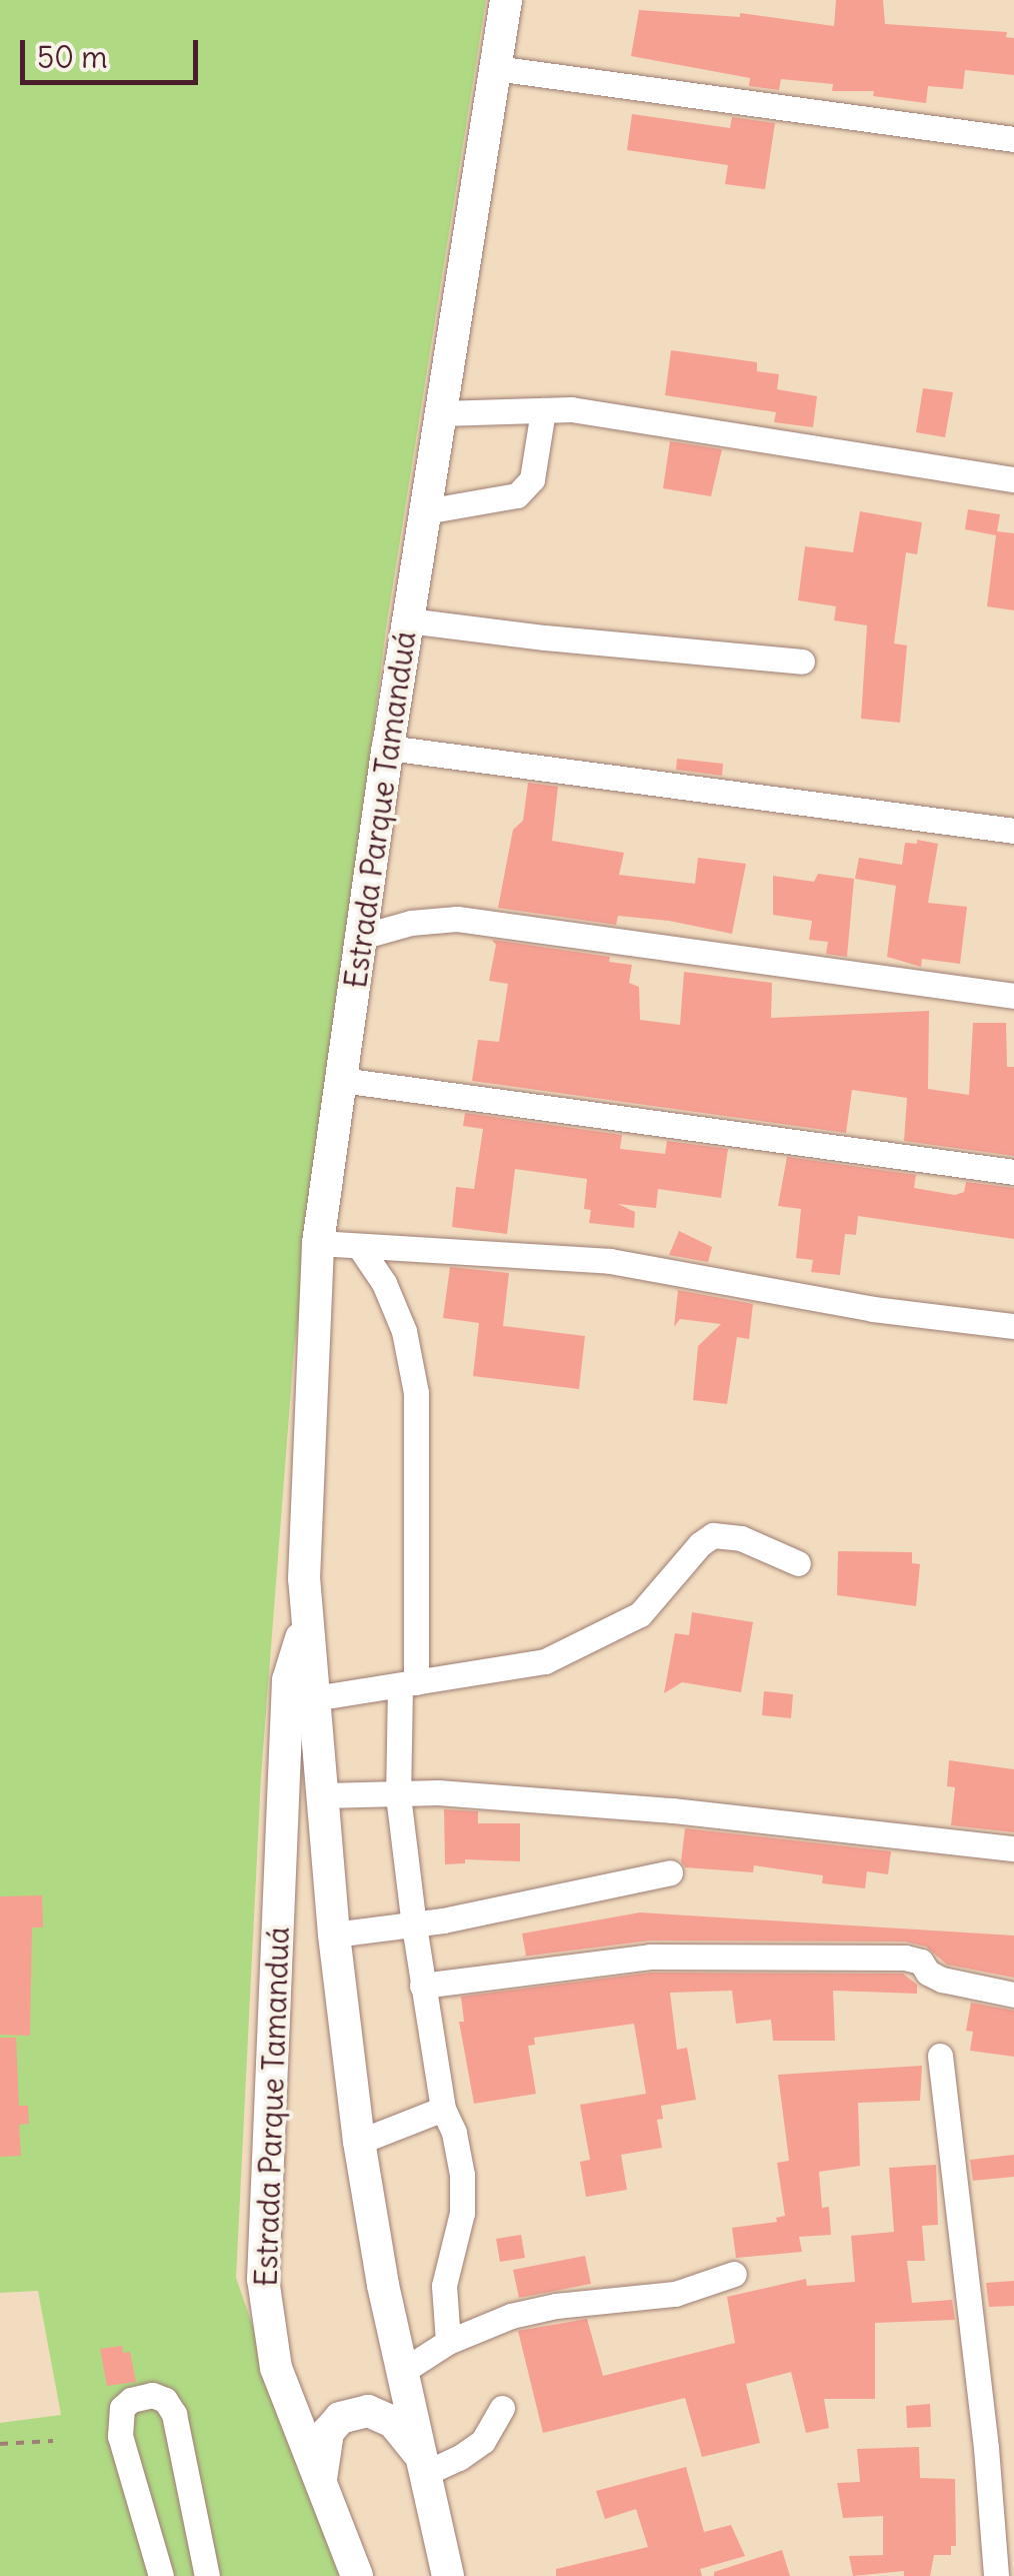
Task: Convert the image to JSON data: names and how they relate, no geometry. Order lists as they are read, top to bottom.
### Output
{
  "streets": {
    "main road": ["Estrada Parque Tamanduá"]
  },
  "scale_bar": "50 m"
}
